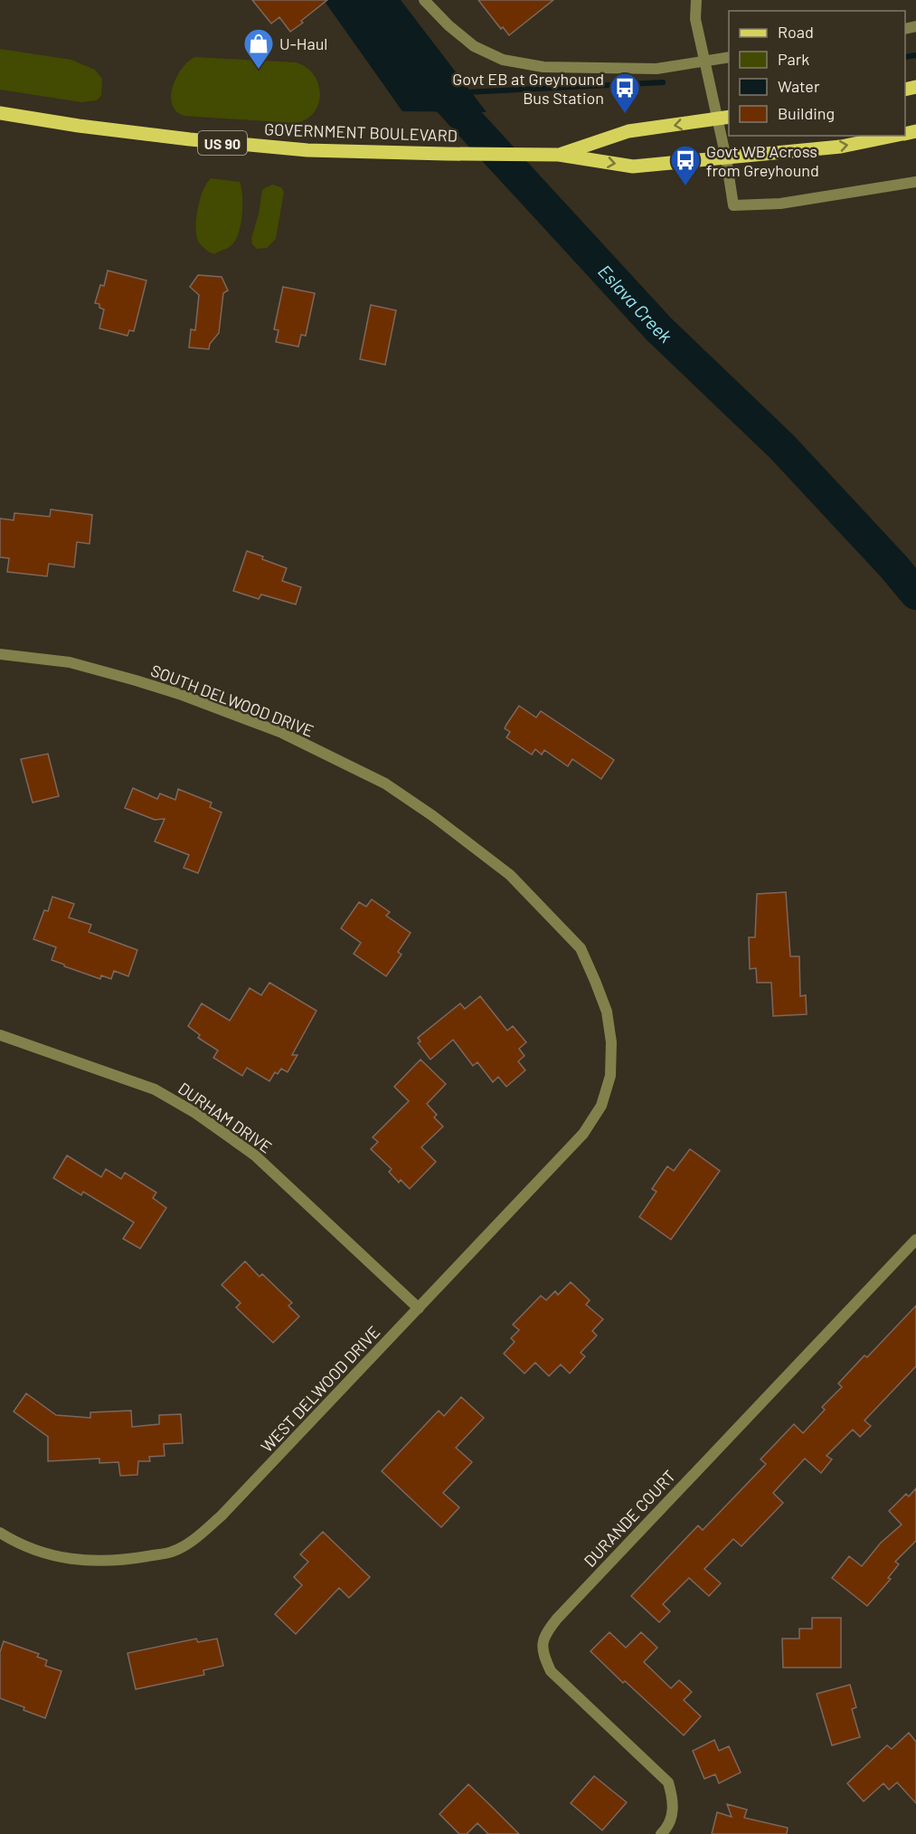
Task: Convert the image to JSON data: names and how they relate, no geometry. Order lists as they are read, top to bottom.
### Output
{
  "streets": {
    "main road": ["GOVERNMENT BOULEVARD", "US 90"],
    "street": [
      "SOUTH DELWOOD DRIVE",
      "DURHAM DRIVE",
      "WEST DELWOOD DRIVE",
      "DURANDE COURT"
    ]
  },
  "crossings": [
    ["SOUTH DELWOOD DRIVE", "WEST DELWOOD DRIVE"],
    ["DURHAM DRIVE", "WEST DELWOOD DRIVE"]
  ],
  "water": ["Eslava Creek"],
  "places": {
    "shop": ["U-Haul"],
    "bus stop": ["Govt EB at Greyhound Bus Station", "Govt WB Across from Greyhound"]
  },
  "legend": [
    "Road",
    "Park",
    "Water",
    "Building"
  ]
}
